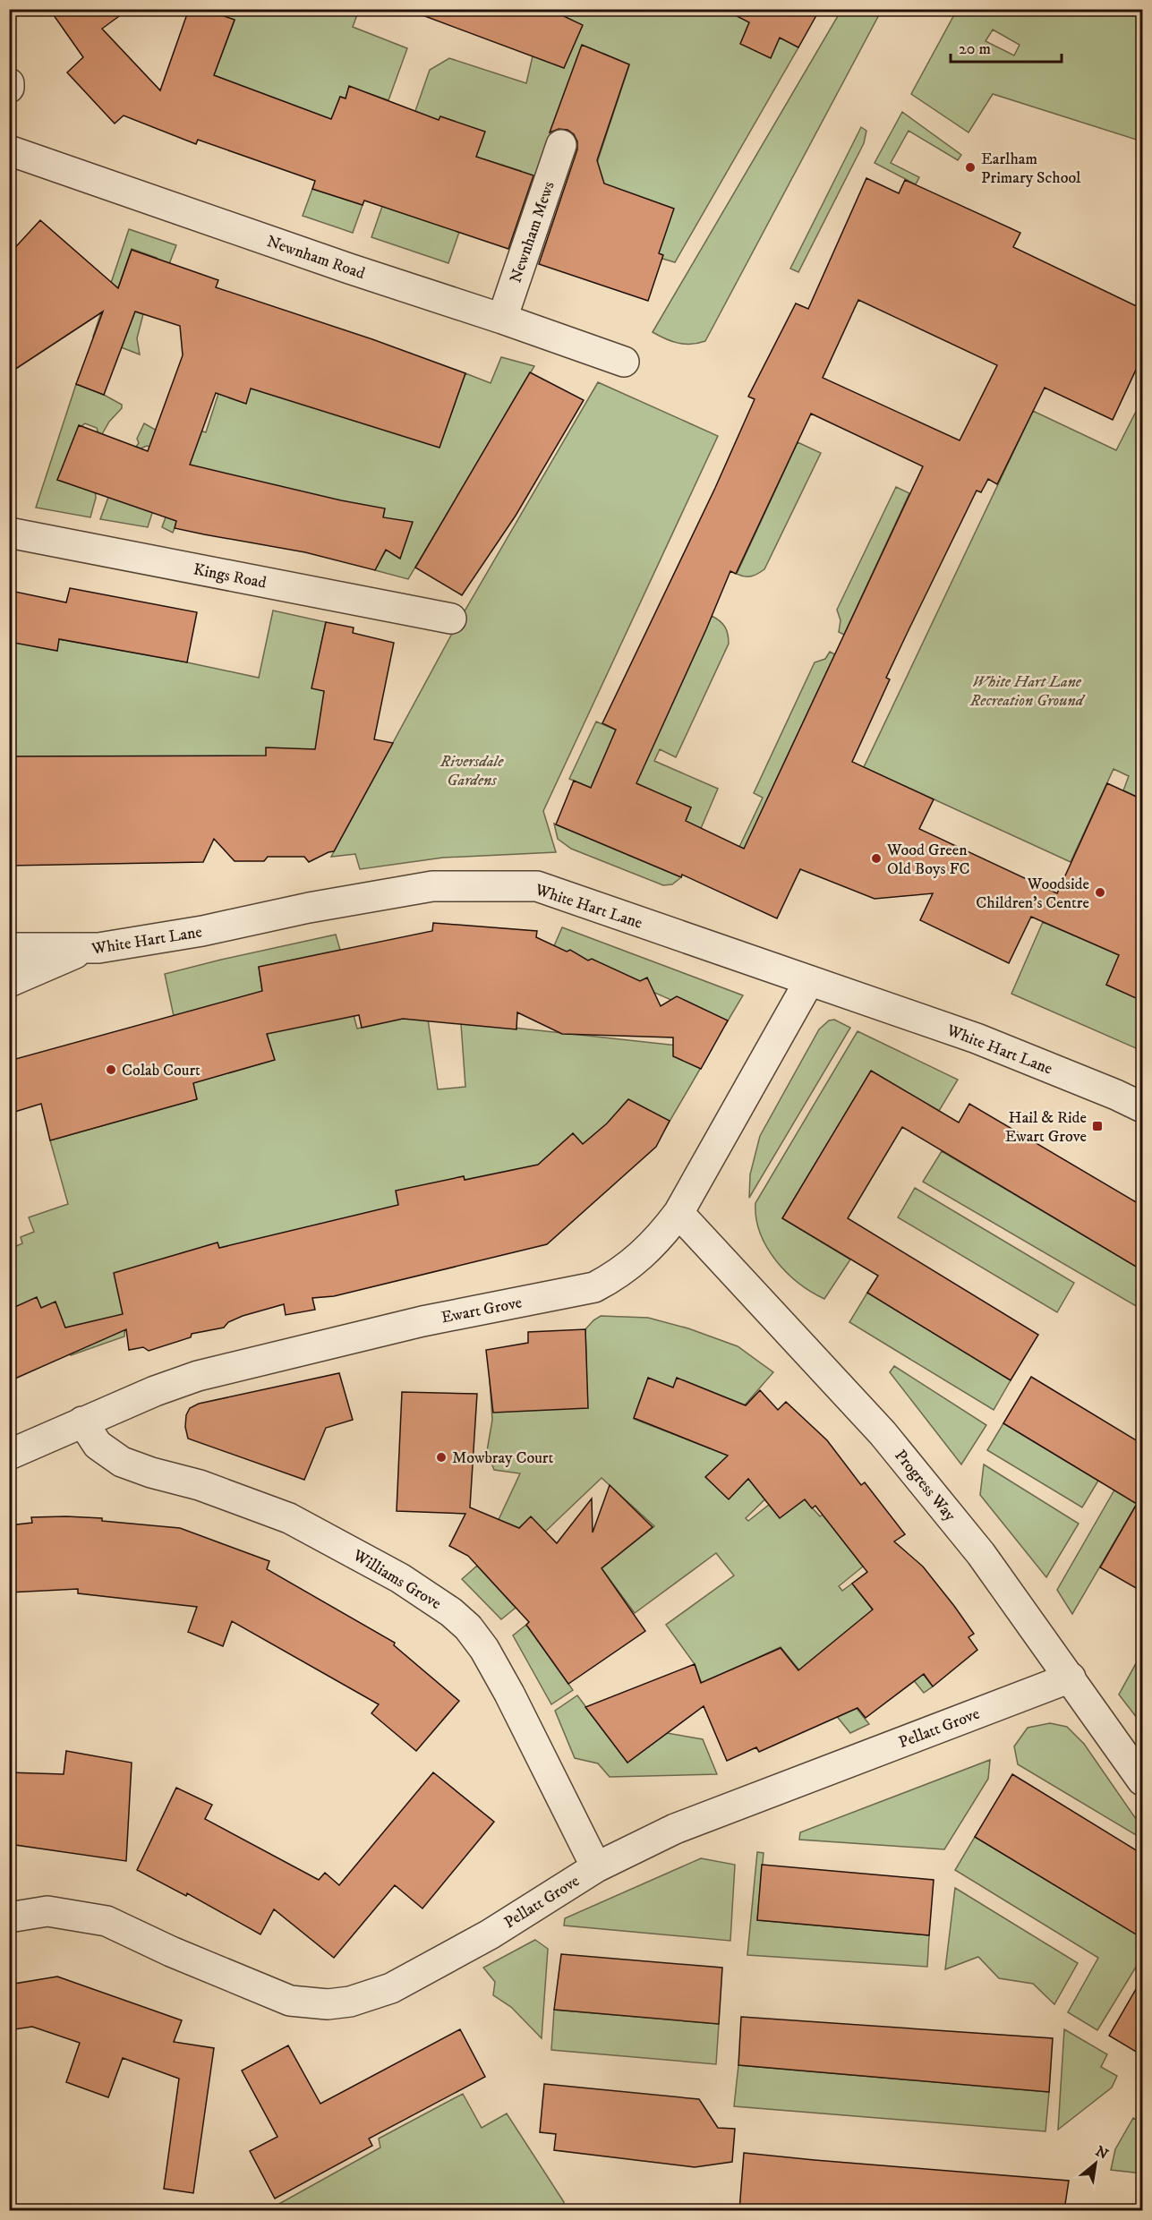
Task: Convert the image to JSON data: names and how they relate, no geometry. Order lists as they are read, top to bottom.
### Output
{
  "streets": {
    "street": [
      "Newnham Mews",
      "Newnham Road",
      "Kings Road",
      "White Hart Lane",
      "Ewart Grove",
      "Progress Way",
      "Williams Grove",
      "Pellatt Grove"
    ]
  },
  "crossings": [
    ["Newnham Mews", "Newnham Road"],
    ["White Hart Lane", "Ewart Grove"],
    ["Ewart Grove", "Progress Way"],
    ["Ewart Grove", "Williams Grove"],
    ["Progress Way", "Pellatt Grove"],
    ["Williams Grove", "Pellatt Grove"]
  ],
  "parks": ["White Hart Lane Recreation Ground", "Riversdale Gardens"],
  "places": {
    "other": [
      "Earlham Primary School",
      "Wood Green Old Boys FC",
      "Woodside Children's Centre",
      "Colab Court",
      "Mowbray Court"
    ],
    "transit": ["Hail & Ride Ewart Grove"]
  },
  "scale_bar": "20 m",
  "north": "top right"
}
